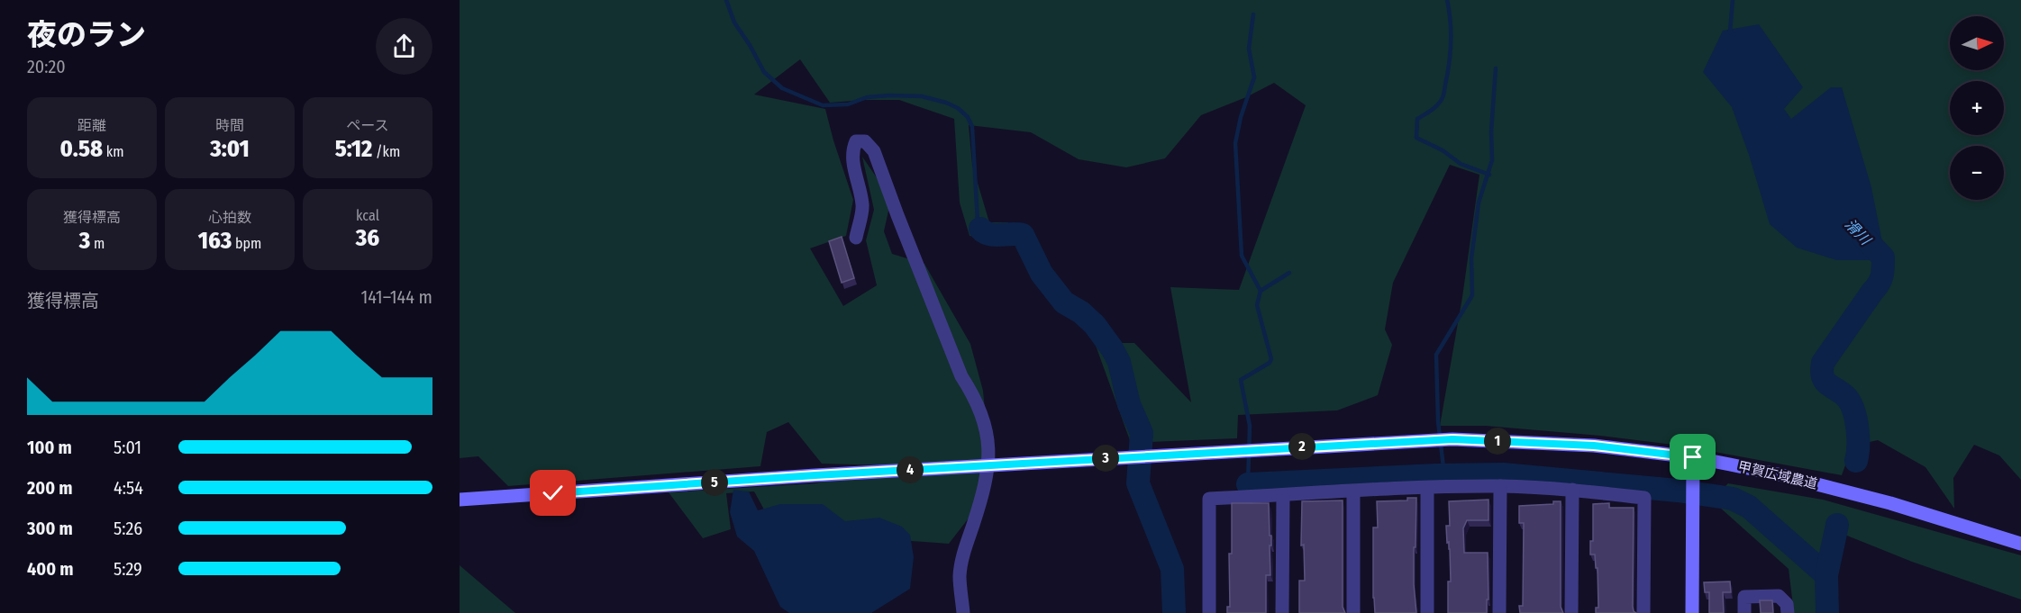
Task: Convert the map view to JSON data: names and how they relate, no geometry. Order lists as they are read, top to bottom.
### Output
{
  "streets": {
    "street": ["甲賀広域農道"]
  },
  "water": ["滑川"],
  "north": "right",
  "page": {
    "heading": ["夜のラン", "20:20"],
    "map_buttons": ["+", "−"],
    "stats": [
      ["距離", "0.58 km"],
      ["時間", "3:01"],
      ["ペース", "5:12 /km"],
      ["獲得標高", "3 m"],
      ["心拍数", "163 bpm"],
      ["kcal", "36"]
    ],
    "chart": ["獲得標高", "141–144 m"],
    "list": [
      {
        "name": "100 m",
        "note": "5:01"
      },
      {
        "name": "200 m",
        "note": "4:54"
      },
      {
        "name": "300 m",
        "note": "5:26"
      },
      {
        "name": "400 m",
        "note": "5:29"
      }
    ],
    "pins": [
      "1",
      "2",
      "3",
      "4",
      "5"
    ]
  }
}
